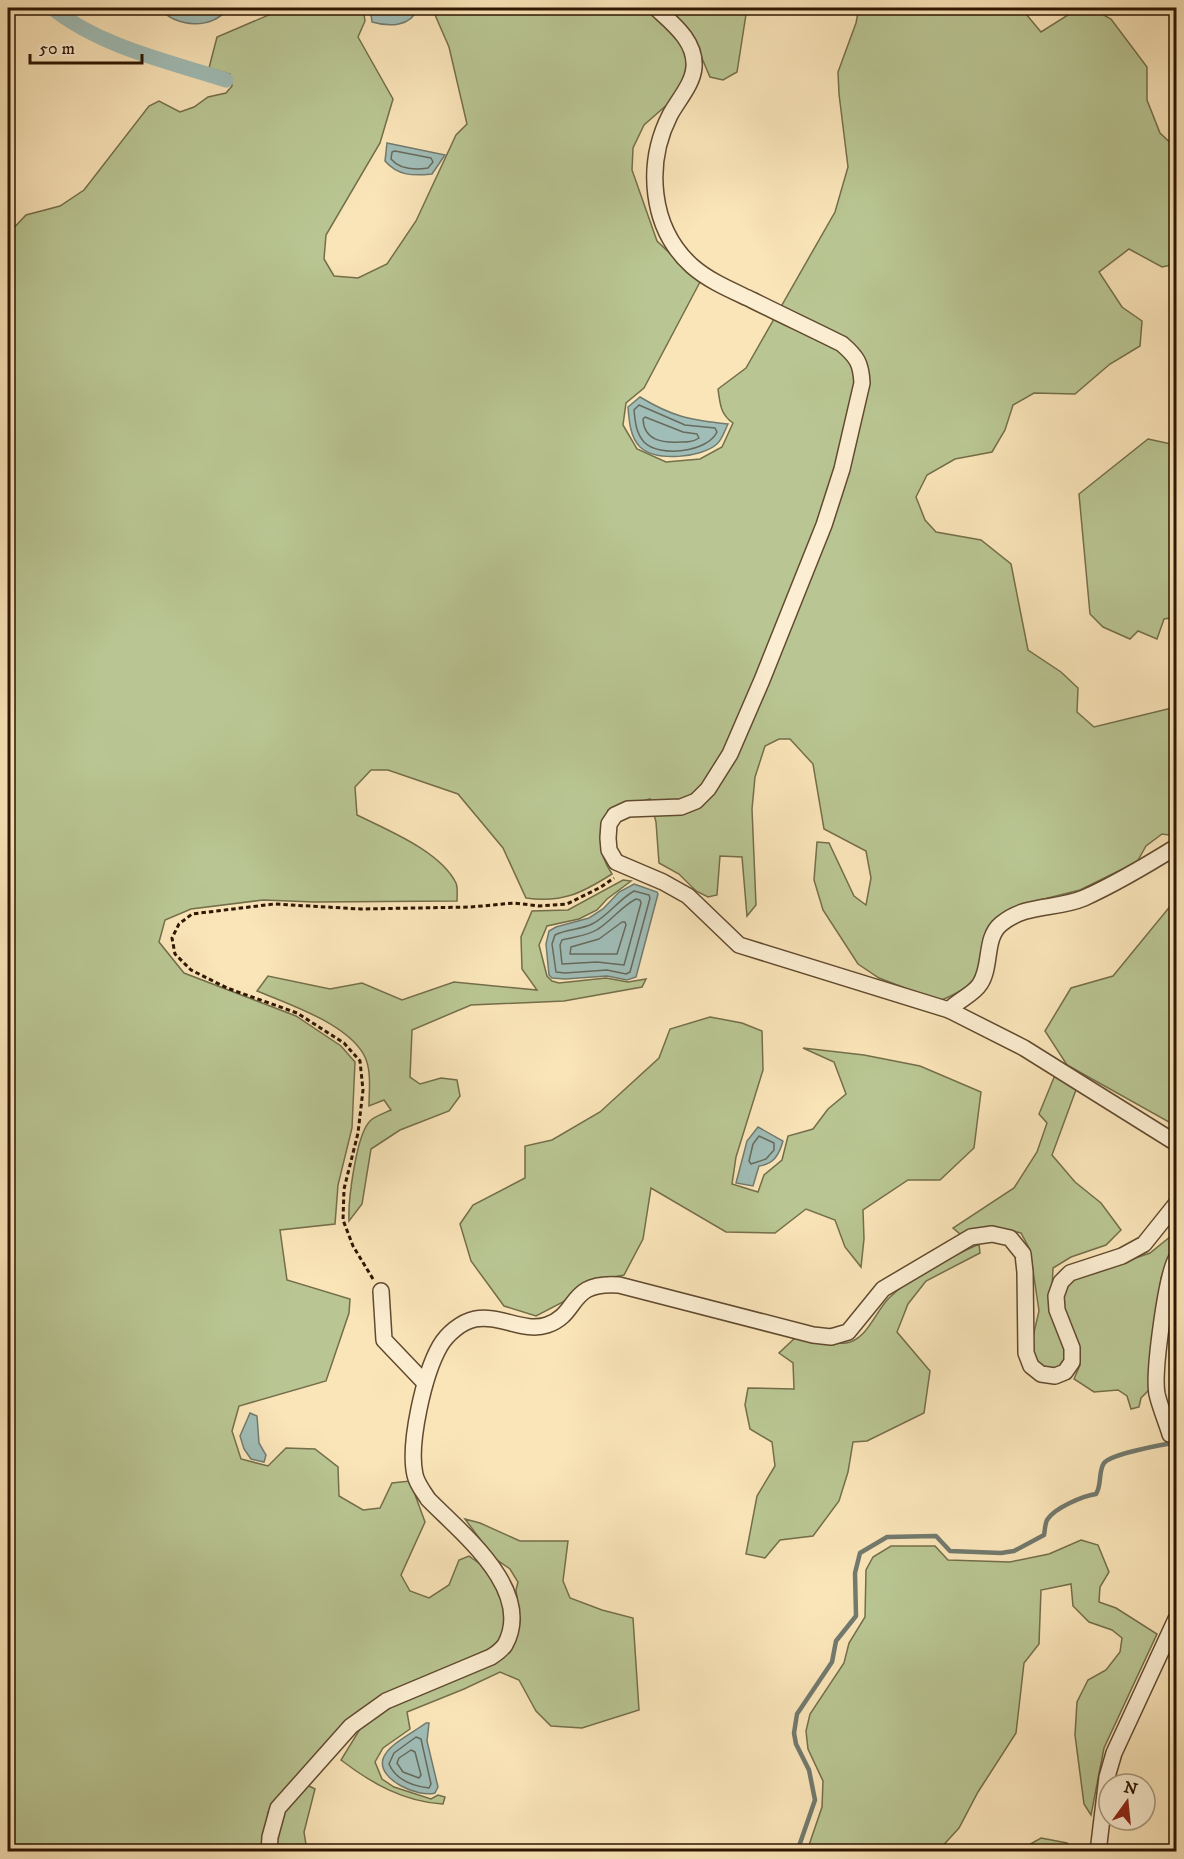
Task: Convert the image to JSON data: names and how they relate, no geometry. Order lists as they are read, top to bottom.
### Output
{
  "scale_bar": "50 m",
  "north": "top"
}
